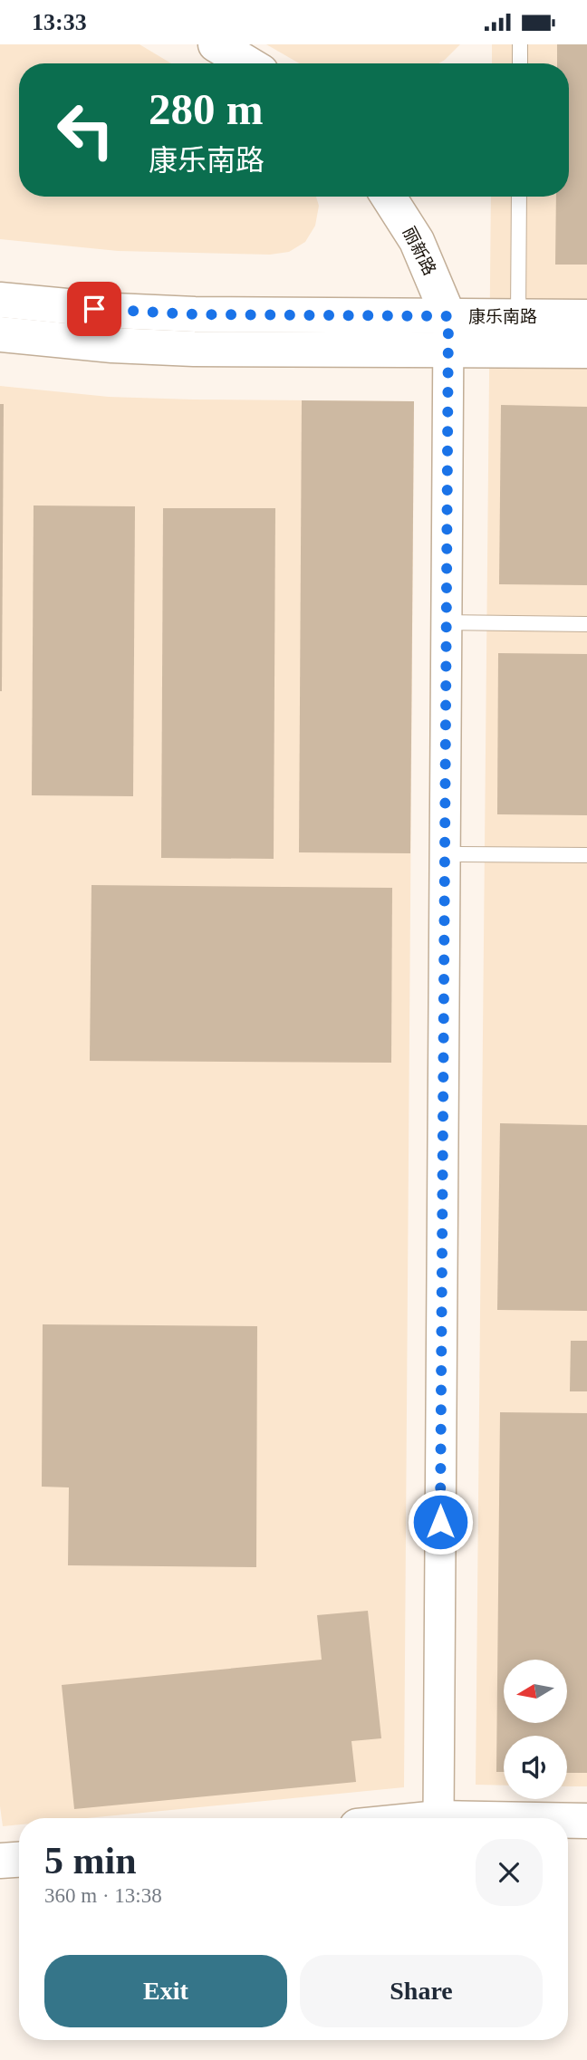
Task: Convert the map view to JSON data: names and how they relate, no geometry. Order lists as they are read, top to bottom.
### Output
{
  "streets": {
    "street": ["丽新路", "康乐南路"]
  },
  "crossings": [
    ["丽新路", "康乐南路"]
  ],
  "north": "left",
  "page": {
    "status": "13:33",
    "turn": ["280 m", "康乐南路"],
    "heading": ["5 min", "360 m · 13:38"],
    "buttons": ["Exit", "Share"]
  }
}
